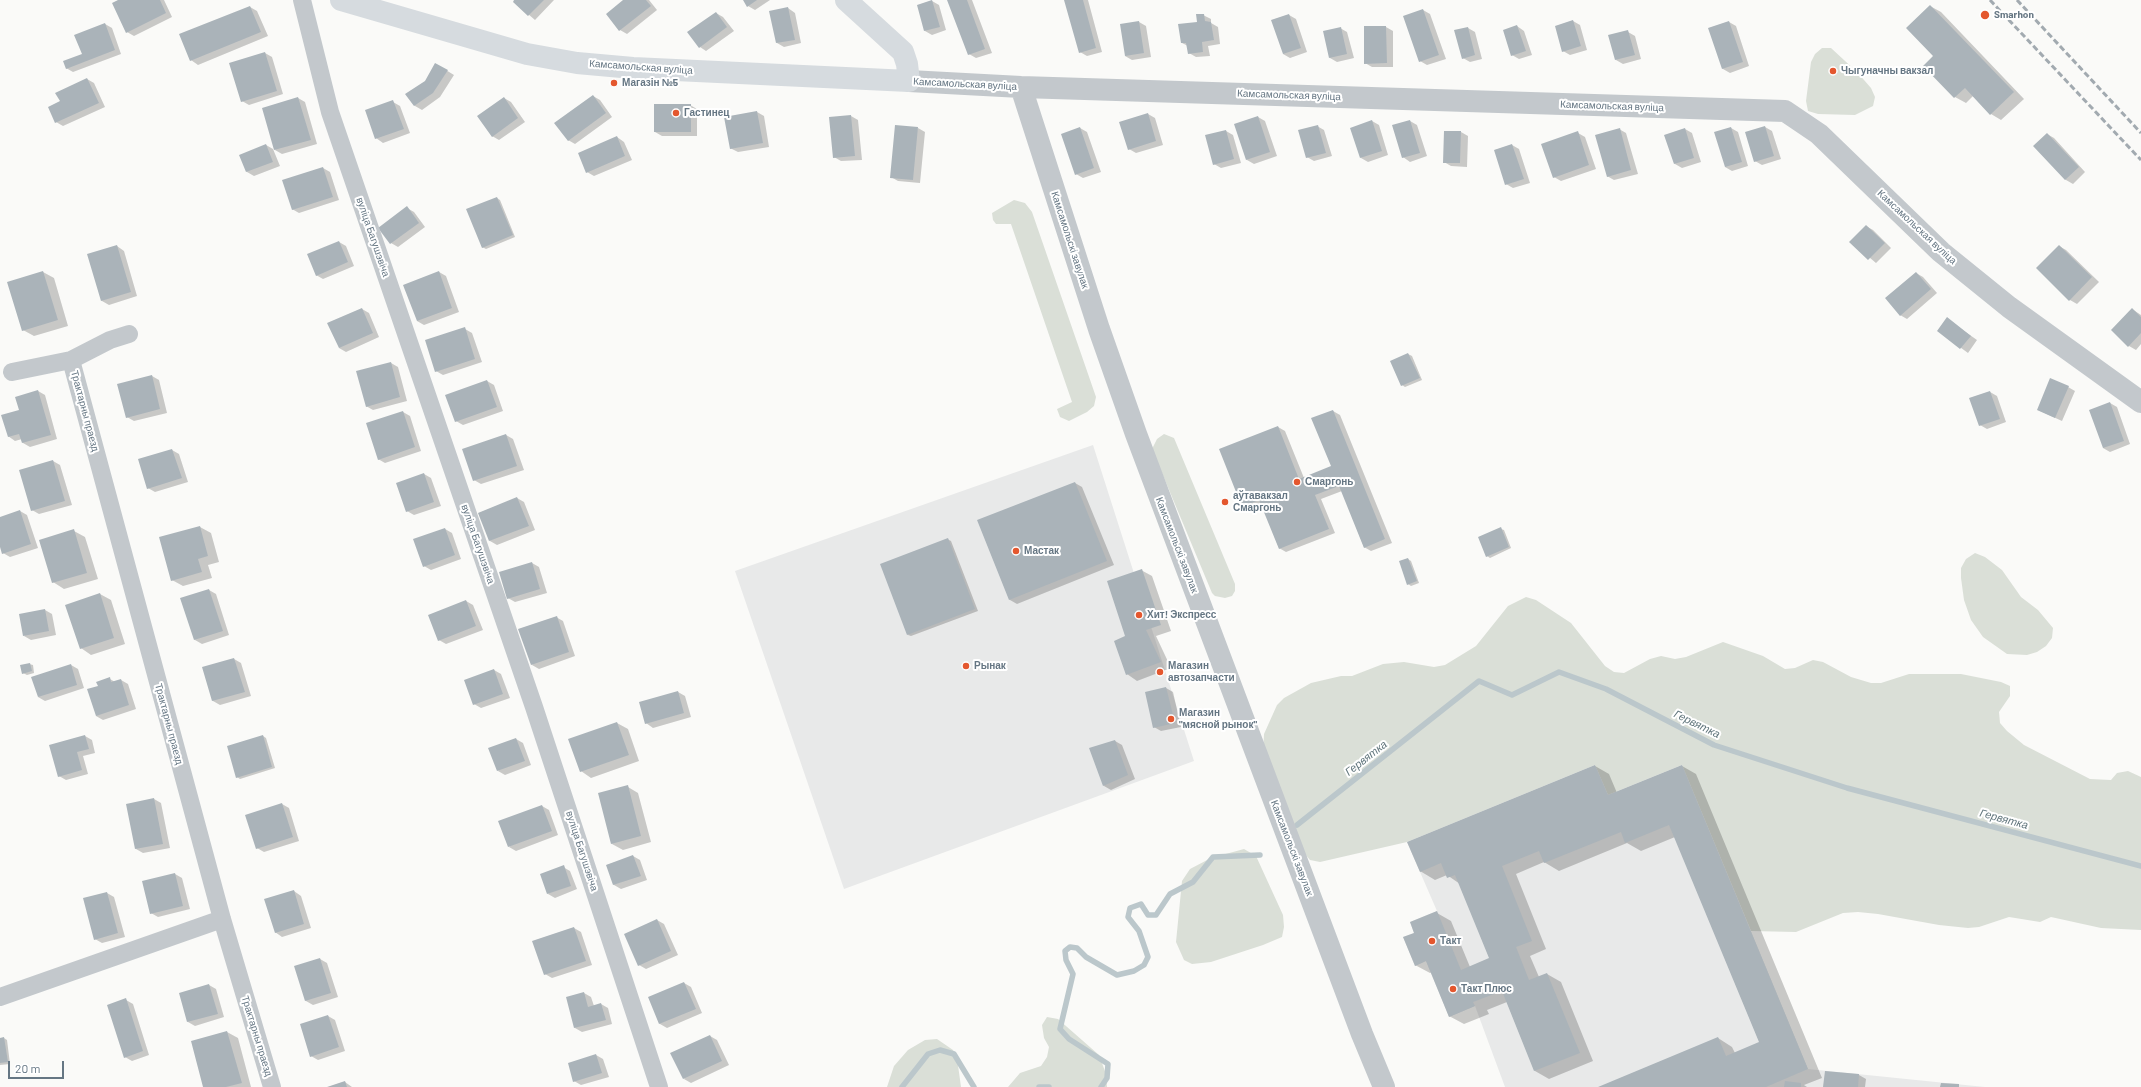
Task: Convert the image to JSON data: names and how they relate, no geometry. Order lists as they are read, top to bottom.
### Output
{
  "streets": {
    "main road": ["Камсамольская вуліца"],
    "street": ["вуліца Багушэвіча", "Камсамольскі завулак", "Трактарны праезд"]
  },
  "crossings": [
    ["Камсамольская вуліца", "Камсамольскі завулак"]
  ],
  "water": ["Гервятка"],
  "places": [
    "Smarhon",
    "Чыгуначны вакзал",
    "Магазін №5",
    "Гастинец",
    "Смаргонь",
    "аўтавакзал Смаргонь",
    "Мастак",
    "Хит! Экспресс",
    "Рынак",
    "Магазин автозапчасти",
    "Магазин \"мясной рынок\"",
    "Такт",
    "Такт Плюс"
  ],
  "scale_bar": "20 m"
}
